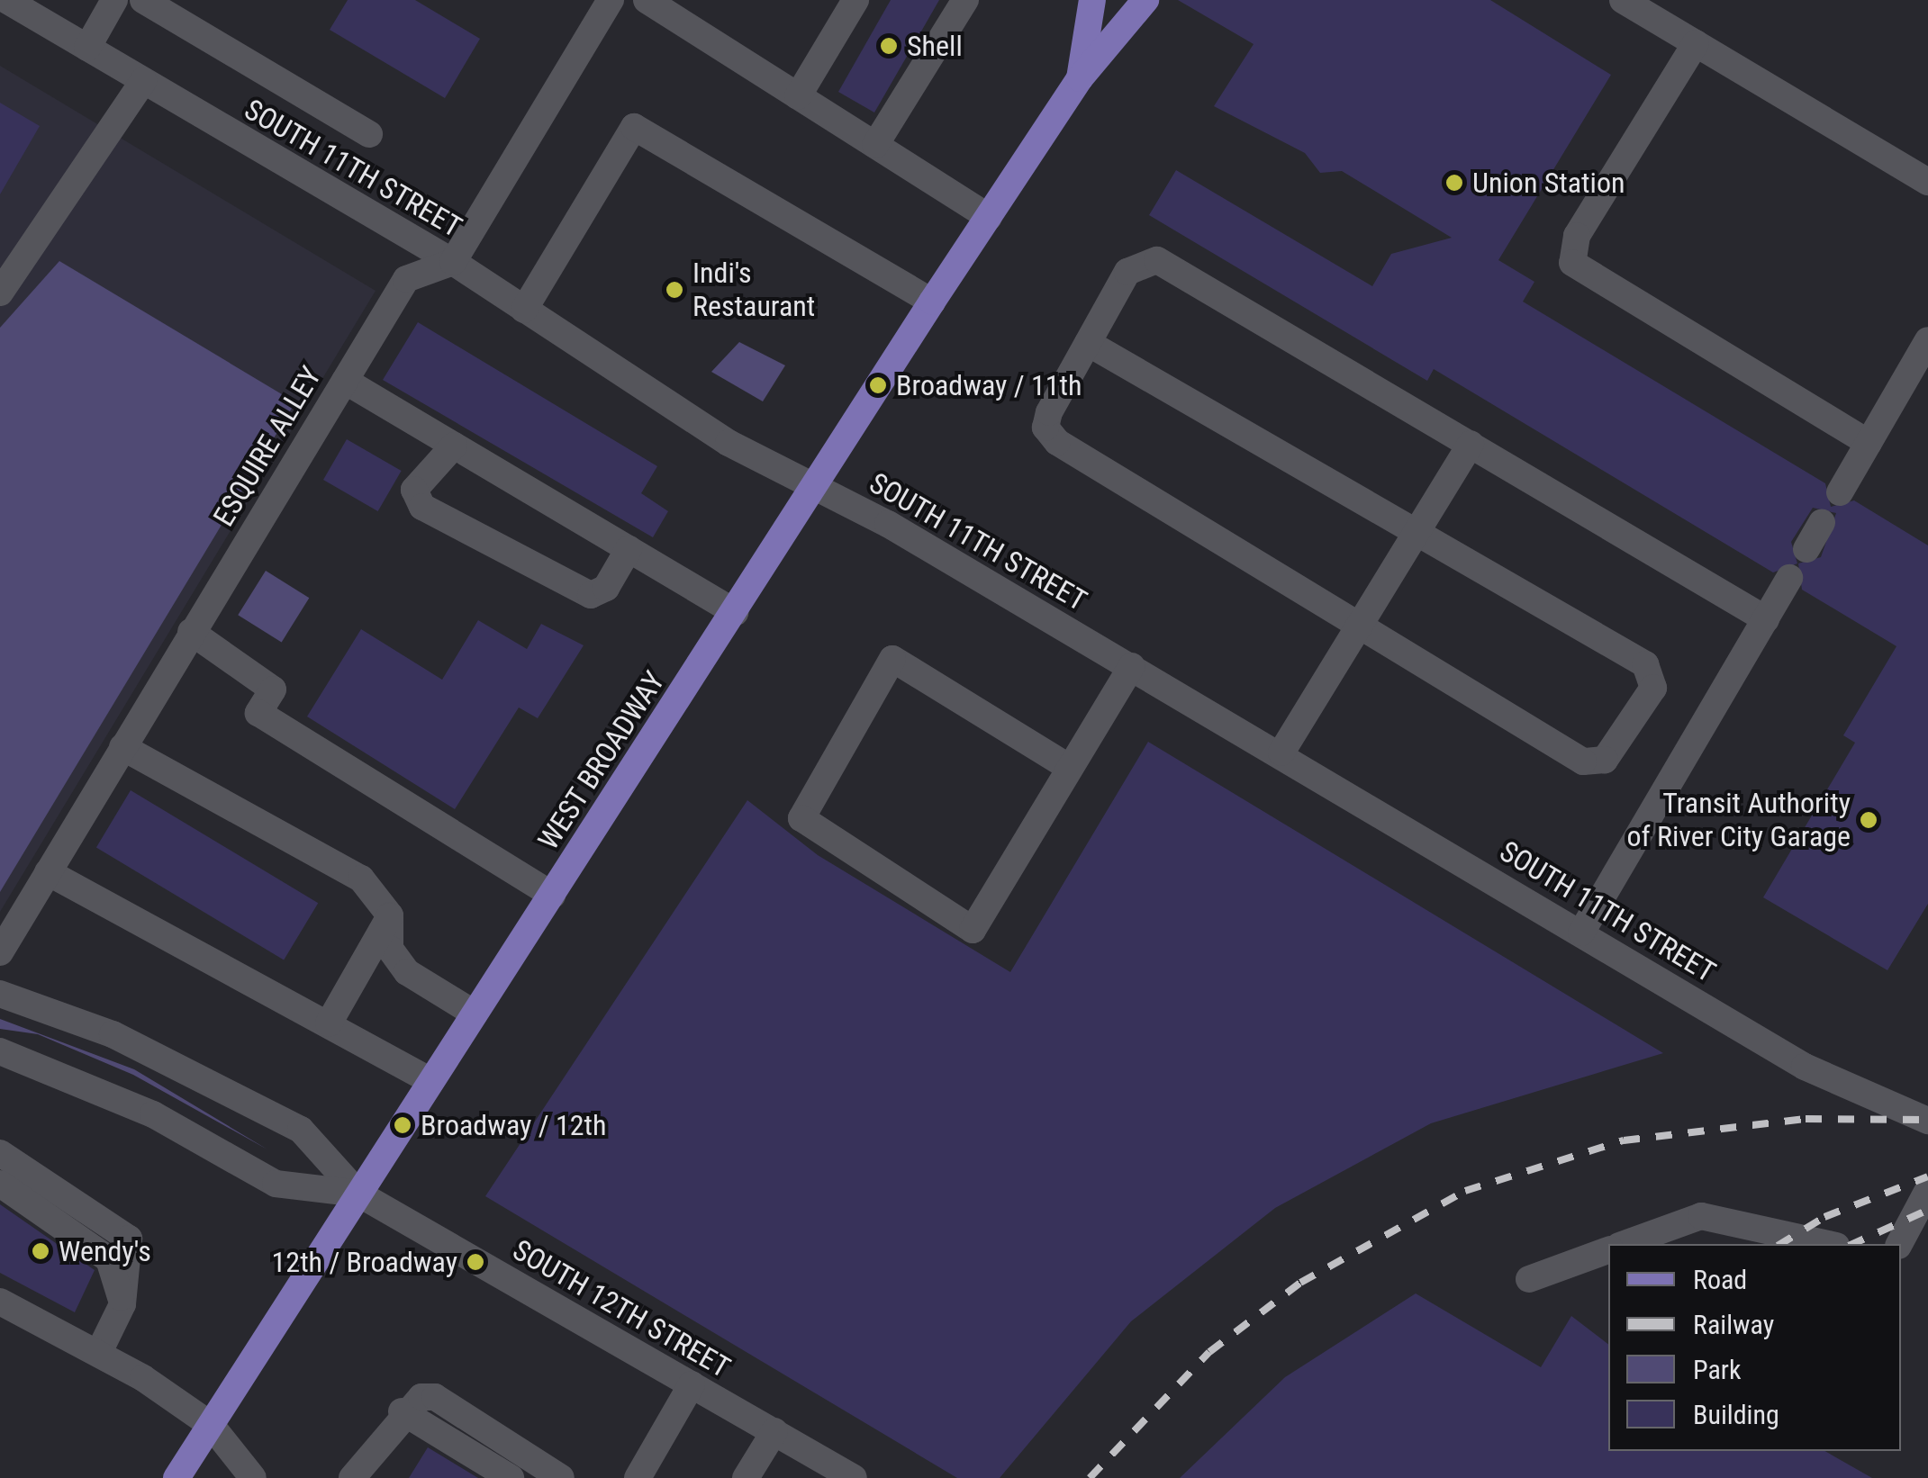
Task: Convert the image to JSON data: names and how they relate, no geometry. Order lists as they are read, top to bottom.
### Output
{
  "streets": {
    "main road": ["WEST BROADWAY"],
    "street": ["SOUTH 11TH STREET", "ESQUIRE ALLEY", "SOUTH 12TH STREET"]
  },
  "crossings": [
    ["SOUTH 11TH STREET", "ESQUIRE ALLEY"],
    ["SOUTH 11TH STREET", "WEST BROADWAY"],
    ["WEST BROADWAY", "SOUTH 12TH STREET"]
  ],
  "places": [
    "Shell",
    "Union Station",
    "Indi's Restaurant",
    "Broadway / 11th",
    "Transit Authority of River City Garage",
    "Broadway / 12th",
    "Wendy's",
    "12th / Broadway"
  ],
  "legend": [
    "Road",
    "Railway",
    "Park",
    "Building"
  ]
}
